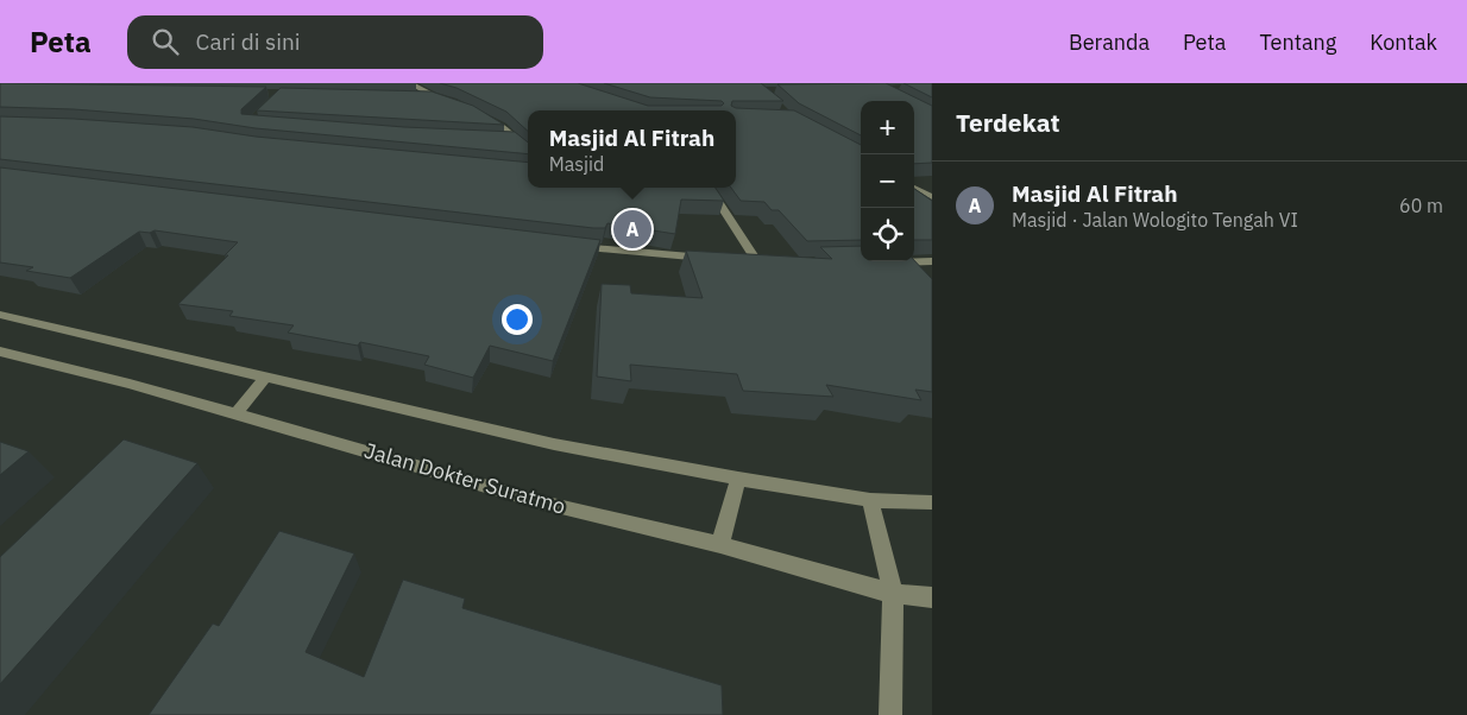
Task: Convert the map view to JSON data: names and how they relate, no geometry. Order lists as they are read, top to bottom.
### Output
{
  "streets": {
    "street": ["Jalan Dokter Suratmo"]
  },
  "page": {
    "header": "Peta",
    "search": "Cari di sini",
    "nav": [
      "Beranda",
      "Peta",
      "Tentang",
      "Kontak"
    ],
    "heading": "Terdekat",
    "map_buttons": ["+", "−"],
    "popup": ["Masjid Al Fitrah", "Masjid"],
    "list": [
      {
        "mark": "A",
        "name": "Masjid Al Fitrah",
        "note": "Masjid · Jalan Wologito Tengah VI",
        "value": "60 m"
      }
    ],
    "pins": "A"
  }
}
